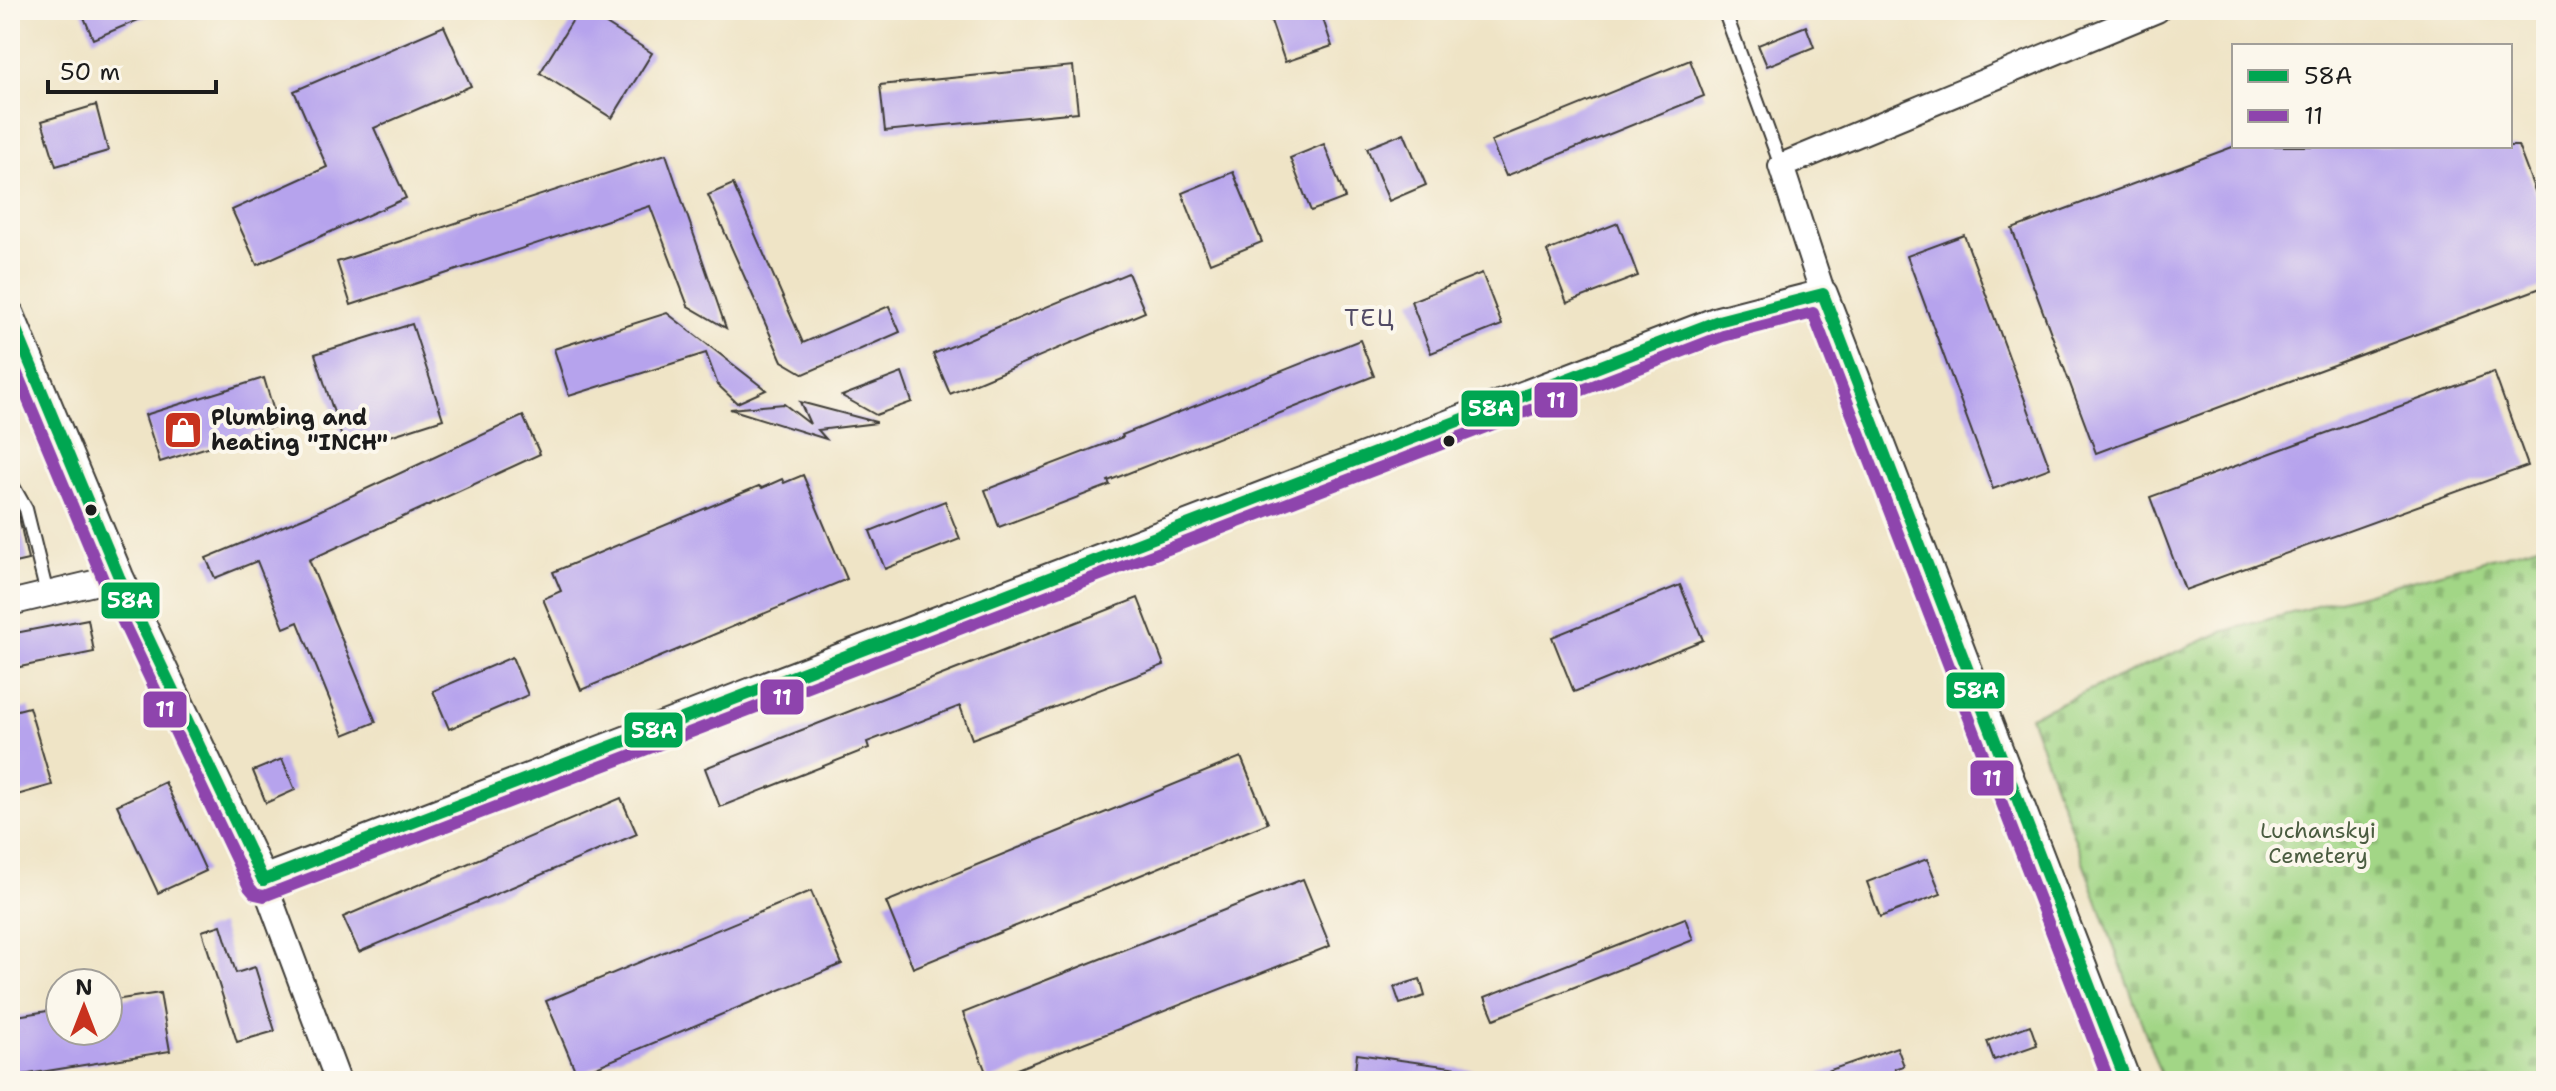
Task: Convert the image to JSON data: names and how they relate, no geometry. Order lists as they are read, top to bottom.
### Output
{
  "districts": ["ТЕЦ"],
  "parks": ["Luchanskyi Cemetery"],
  "places": {
    "shop": ["Plumbing and heating \"INCH\""]
  },
  "lines": ["transit line 58А", "transit line 11"],
  "legend": ["58А", "11"],
  "scale_bar": "50 m",
  "north": "top"
}
